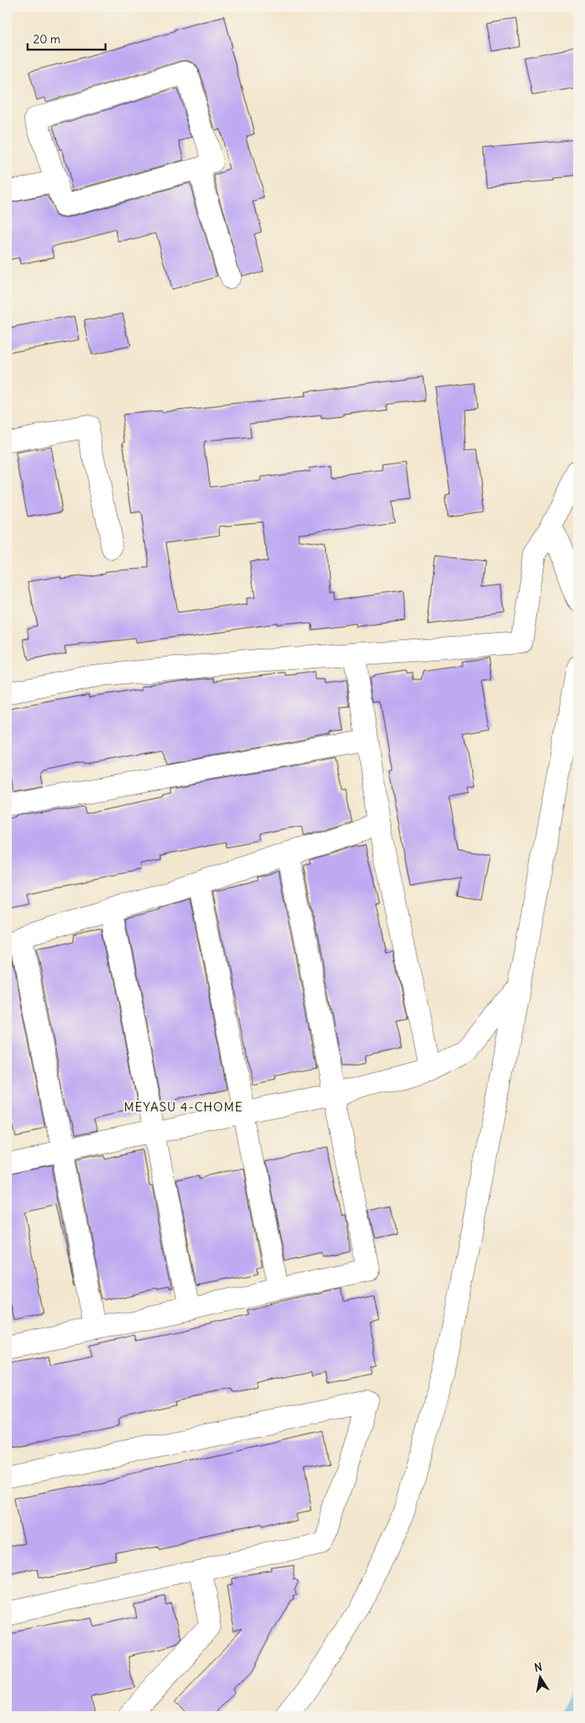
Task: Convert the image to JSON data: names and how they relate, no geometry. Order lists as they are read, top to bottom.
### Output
{
  "districts": ["MEYASU 4-CHOME"],
  "scale_bar": "20 m",
  "north": "top"
}
